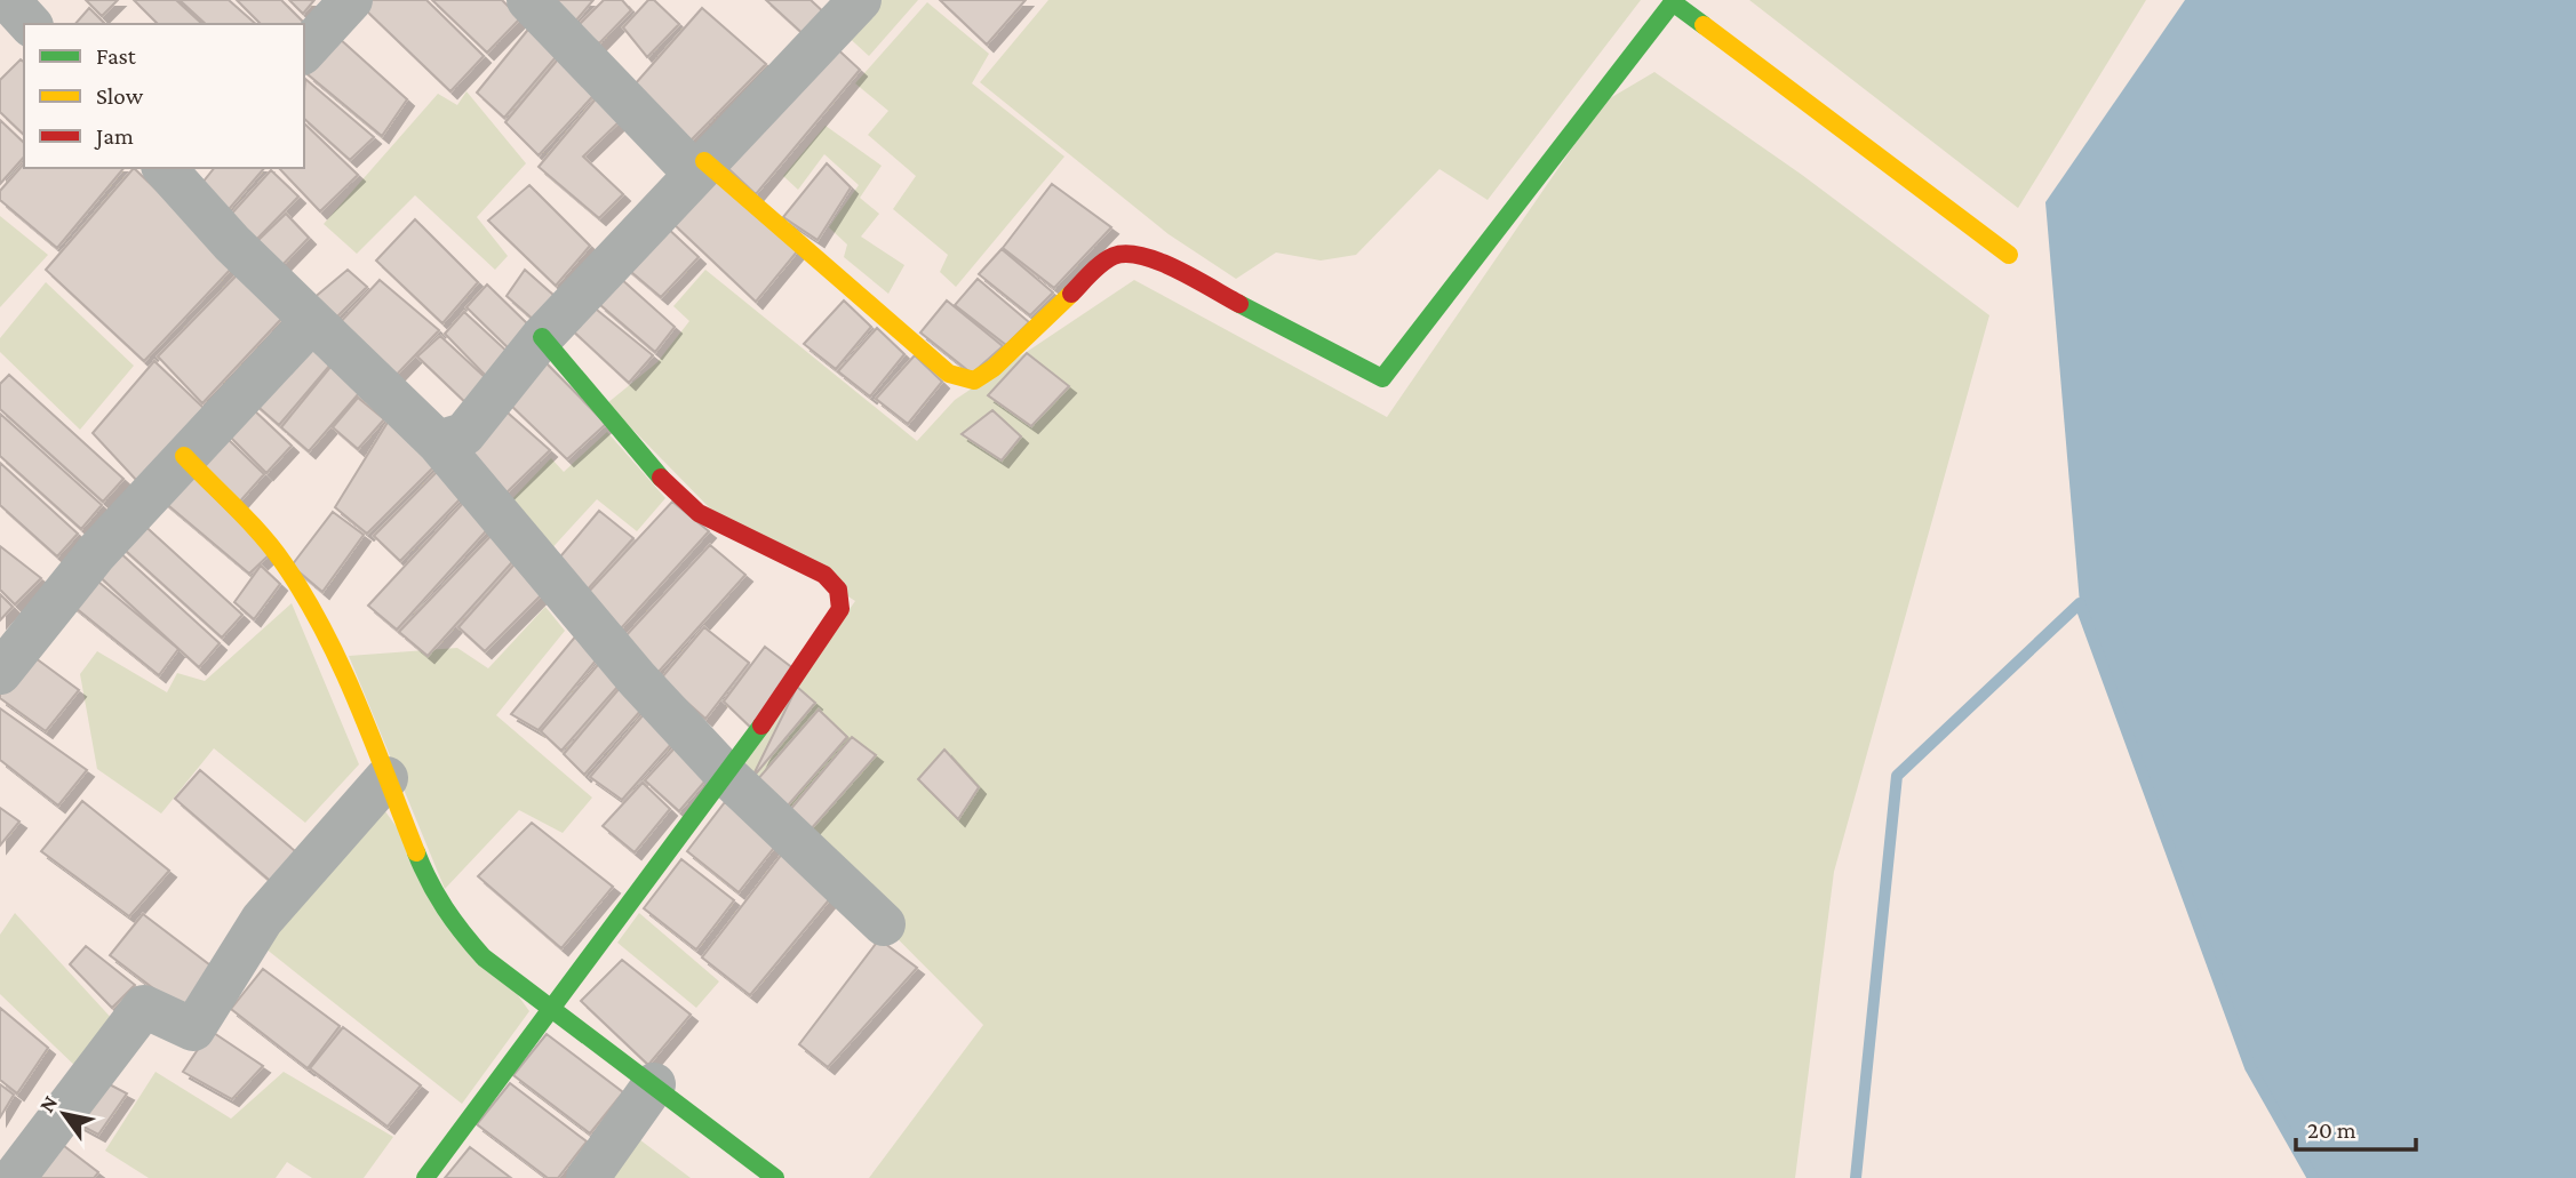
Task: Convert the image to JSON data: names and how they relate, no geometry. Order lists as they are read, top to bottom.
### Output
{
  "legend": ["Fast", "Slow", "Jam"],
  "scale_bar": "20 m",
  "north": "top left"
}
